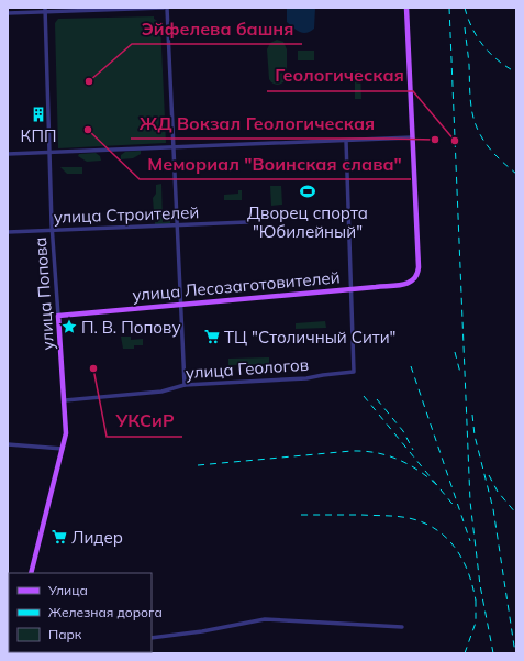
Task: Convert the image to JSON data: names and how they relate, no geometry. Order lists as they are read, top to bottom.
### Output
{
  "streets": {
    "main road": ["улица Лесозаготовителей", "улица Попова"],
    "street": ["улица Строителей", "улица Геологов"]
  },
  "crossings": [
    ["улица Строителей", "улица Попова"],
    ["улица Лесозаготовителей", "улица Попова"],
    ["улица Лесозаготовителей", "улица Геологов"],
    ["улица Попова", "улица Геологов"]
  ],
  "places": {
    "other": [
      "Эйфелева башня",
      "Мемориал \"Воинская слава\"",
      "ЖД Вокзал Геологическая",
      "Геологическая",
      "УКСиР"
    ],
    "building": ["КПП"],
    "sports": ["Дворец спорта \"Юбилейный\""],
    "place": ["П. В. Попову"],
    "supermarket": ["ТЦ \"Столичный Сити\"", "Лидер"]
  },
  "legend": ["Улица", "Железная дорога", "Парк"]
}
